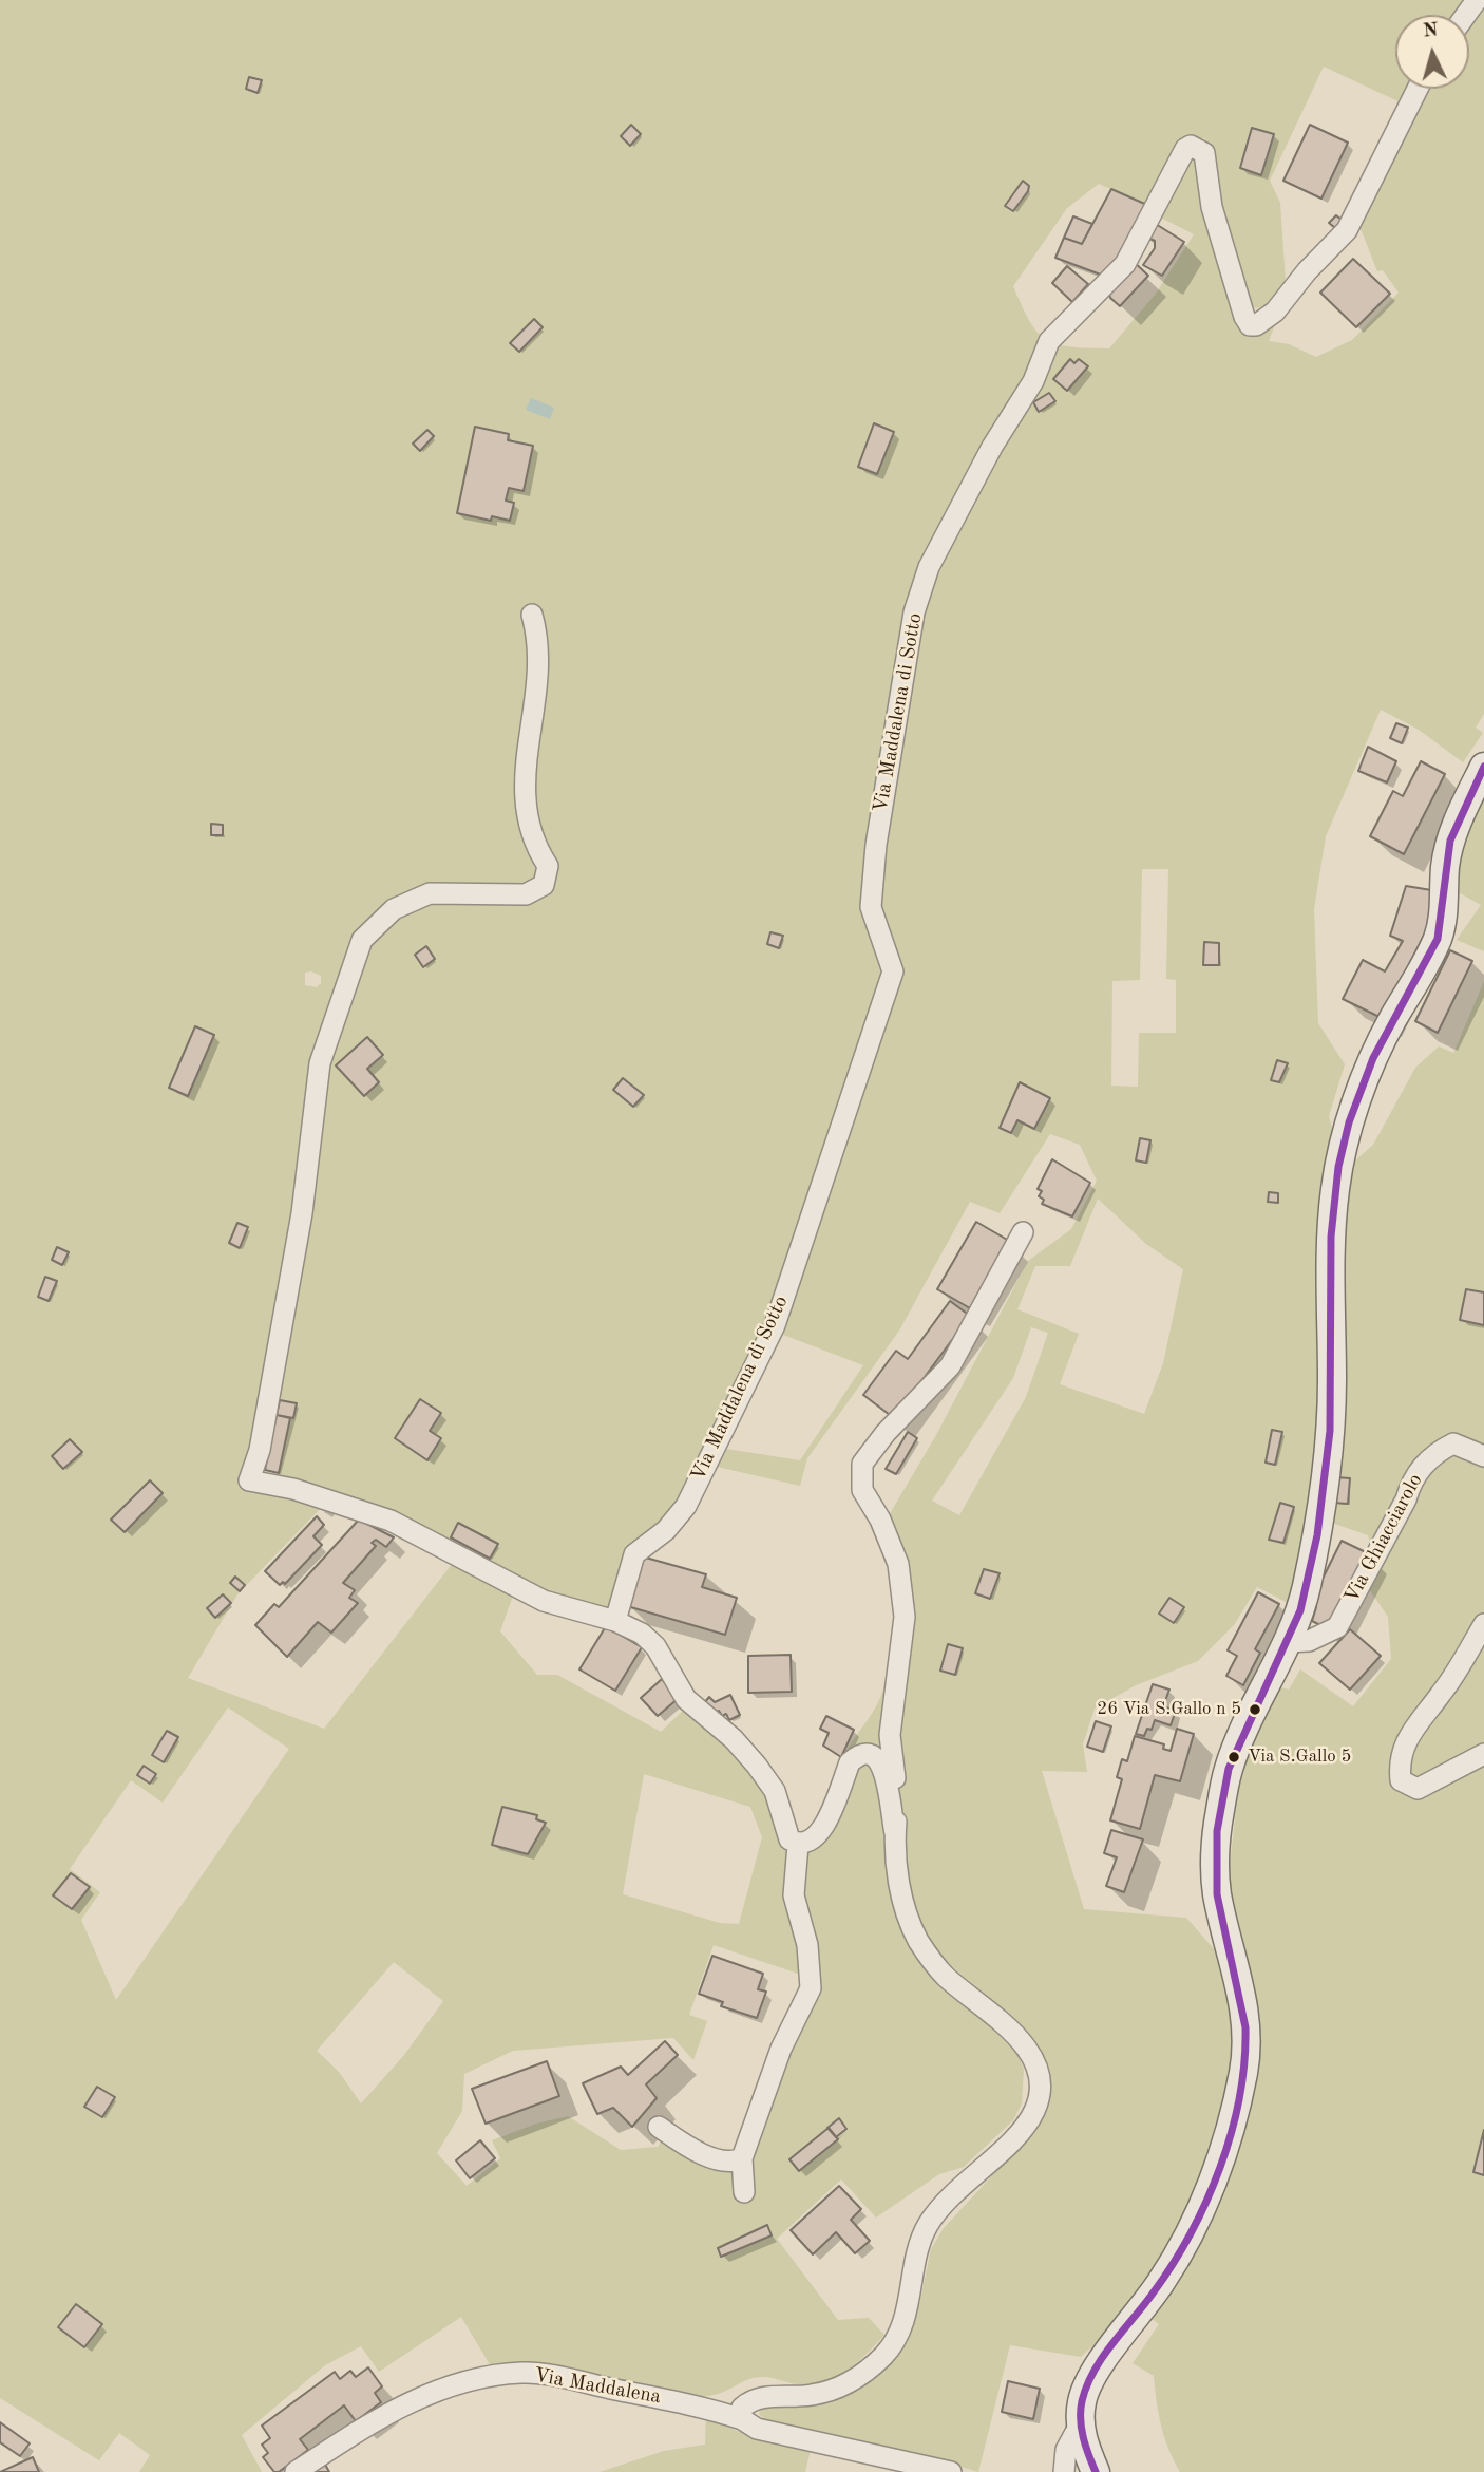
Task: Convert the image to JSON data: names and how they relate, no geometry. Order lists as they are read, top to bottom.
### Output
{
  "streets": {
    "street": ["Via Maddalena di Sotto", "Via Ghiacciarolo", "Via Maddalena"]
  },
  "places": ["26 Via S.Gallo n 5", "Via S.Gallo 5"],
  "north": "top"
}
